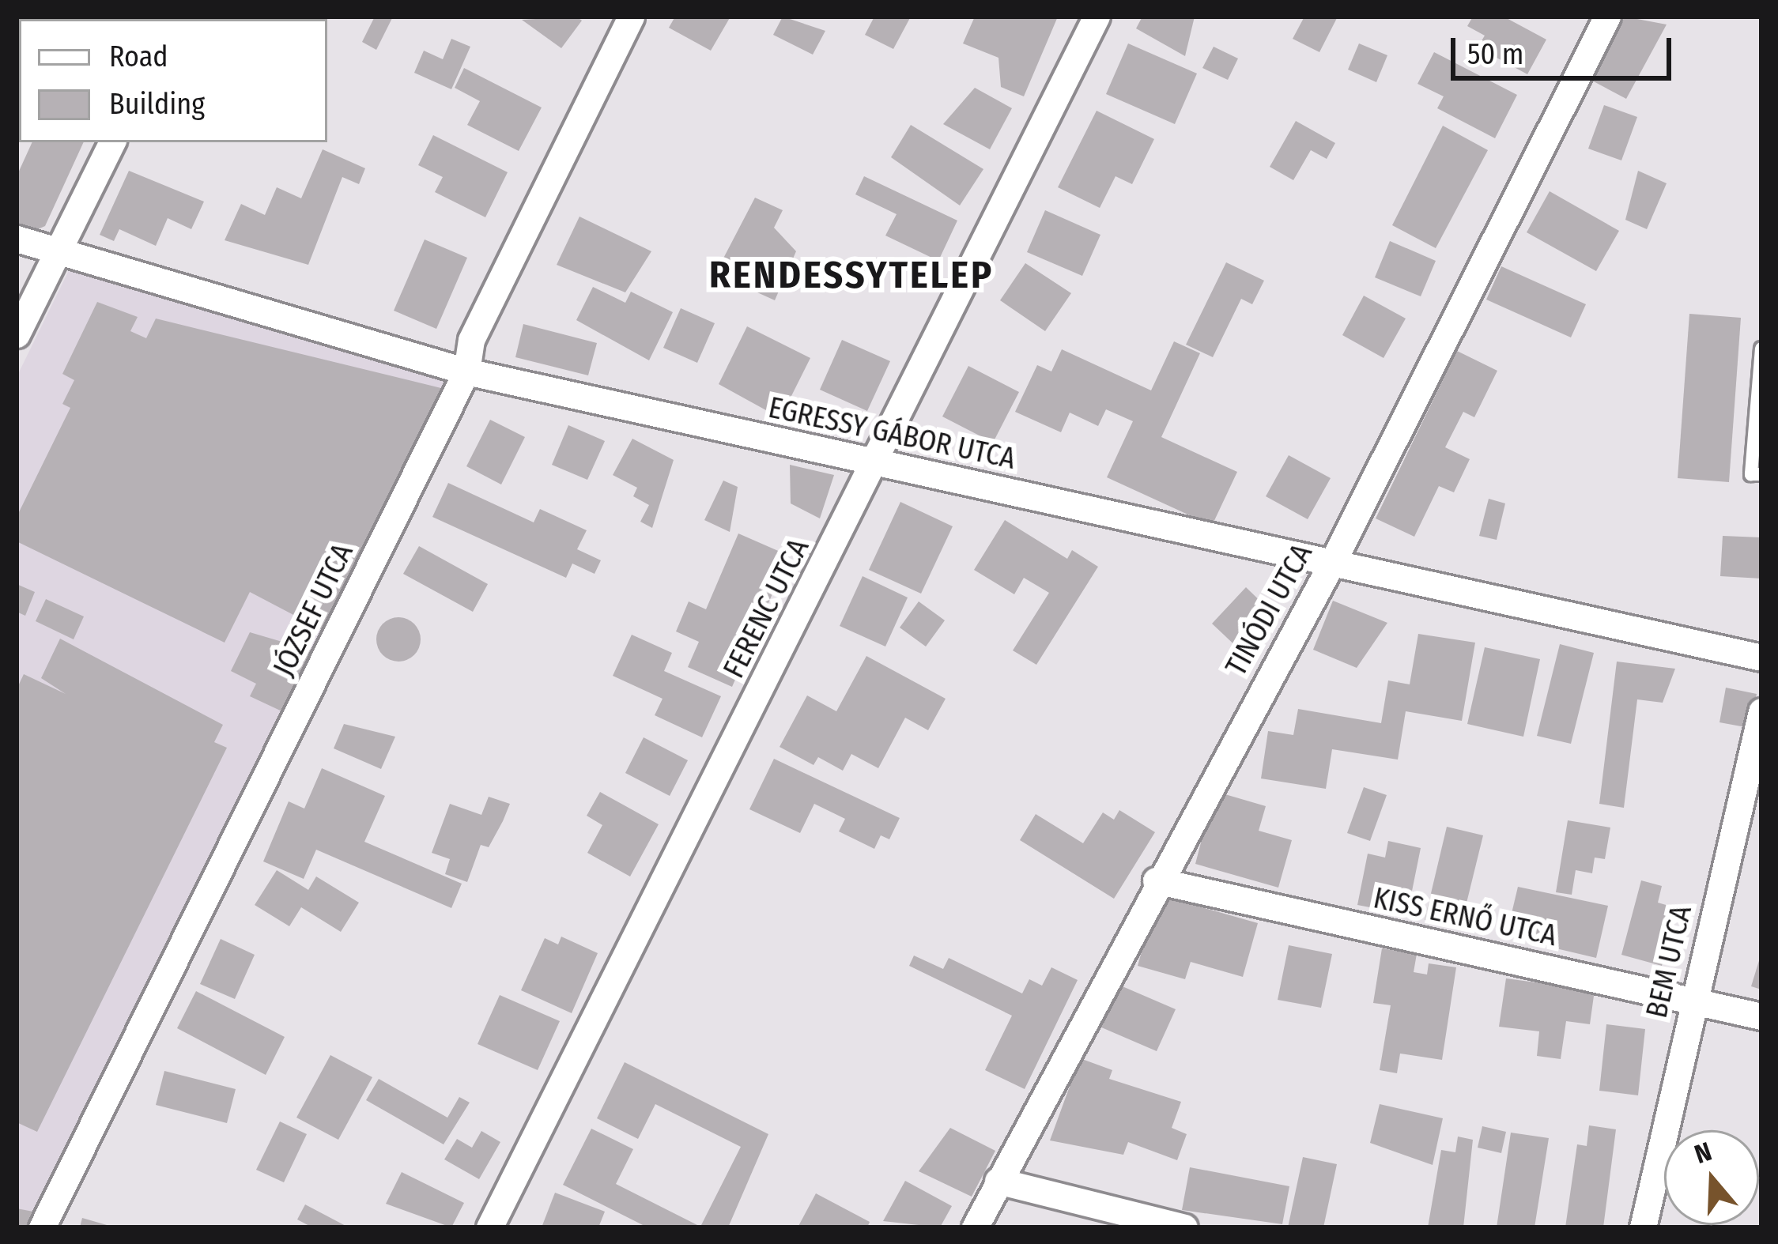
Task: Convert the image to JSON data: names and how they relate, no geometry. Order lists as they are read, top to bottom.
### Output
{
  "streets": {
    "street": [
      "EGRESSY GÁBOR UTCA",
      "FERENC UTCA",
      "JÓZSEF UTCA",
      "TINÓDI UTCA",
      "KISS ERNŐ UTCA",
      "BEM UTCA"
    ]
  },
  "crossings": [
    ["EGRESSY GÁBOR UTCA", "FERENC UTCA"],
    ["EGRESSY GÁBOR UTCA", "JÓZSEF UTCA"],
    ["EGRESSY GÁBOR UTCA", "TINÓDI UTCA"],
    ["TINÓDI UTCA", "KISS ERNŐ UTCA"],
    ["KISS ERNŐ UTCA", "BEM UTCA"]
  ],
  "districts": ["RENDESSYTELEP"],
  "legend": ["Road", "Building"],
  "scale_bar": "50 m",
  "north": "top"
}
